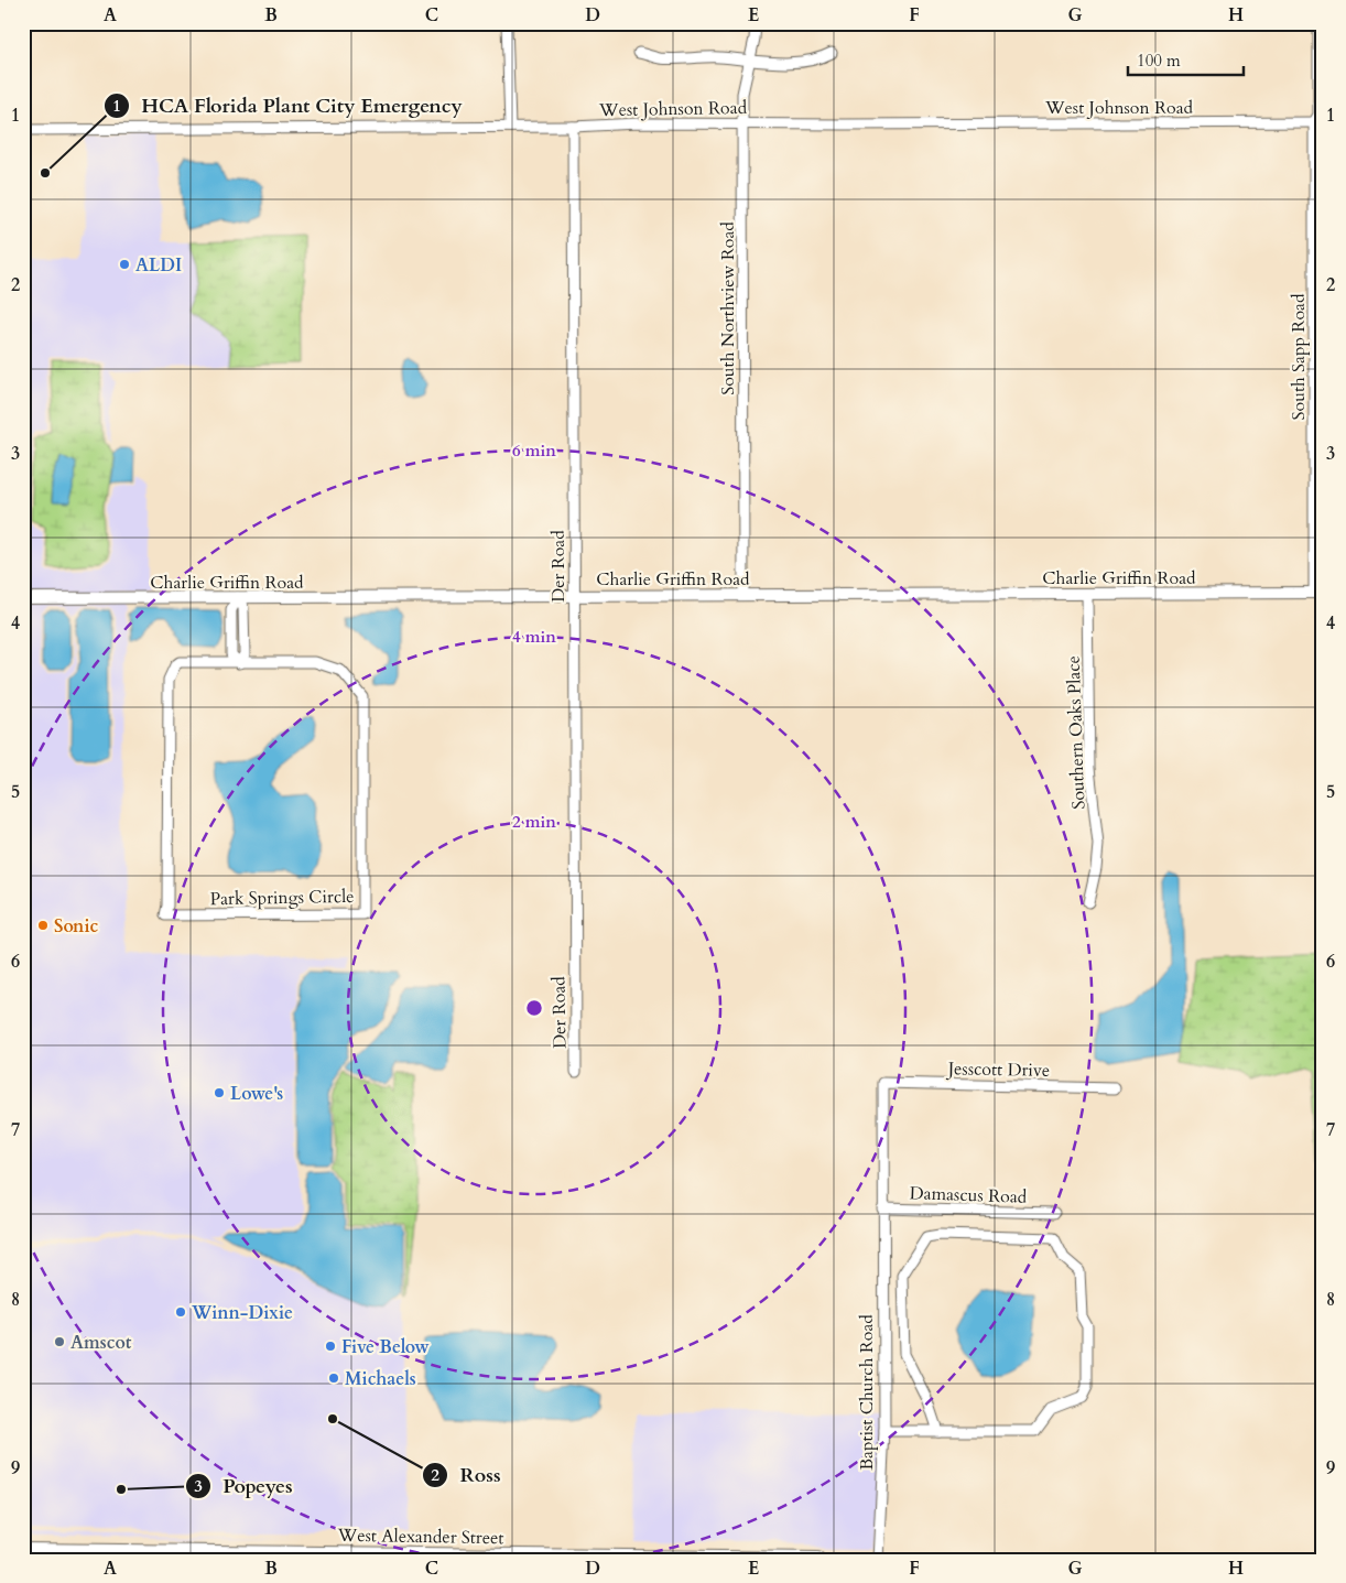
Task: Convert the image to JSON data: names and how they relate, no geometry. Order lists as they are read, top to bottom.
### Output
{
  "streets": {
    "main road": ["West Alexander Street"],
    "street": [
      "West Johnson Road",
      "South Northview Road",
      "South Sapp Road",
      "Der Road",
      "Charlie Griffin Road",
      "Southern Oaks Place",
      "Park Springs Circle",
      "Jesscott Drive",
      "Damascus Road",
      "Baptist Church Road"
    ]
  },
  "crossings": [
    ["West Johnson Road", "South Northview Road"],
    ["West Johnson Road", "South Sapp Road"],
    ["West Johnson Road", "Der Road"],
    ["South Northview Road", "Charlie Griffin Road"],
    ["South Sapp Road", "Charlie Griffin Road"],
    ["Der Road", "Charlie Griffin Road"],
    ["Charlie Griffin Road", "Southern Oaks Place"],
    ["Jesscott Drive", "Baptist Church Road"],
    ["Damascus Road", "Baptist Church Road"]
  ],
  "places": [
    "HCA Florida Plant City Emergency",
    "ALDI",
    "Sonic",
    "Lowe's",
    "Winn-Dixie",
    "Amscot",
    "Five Below",
    "Michaels",
    "Ross",
    "Popeyes"
  ],
  "scale_bar": "100 m",
  "grid": {
    "columns": [
      "A",
      "B",
      "C",
      "D",
      "E",
      "F",
      "G",
      "H"
    ],
    "rows": [
      "1",
      "2",
      "3",
      "4",
      "5",
      "6",
      "7",
      "8",
      "9"
    ]
  },
  "rings": ["6 min", "4 min", "2 min"]
}
